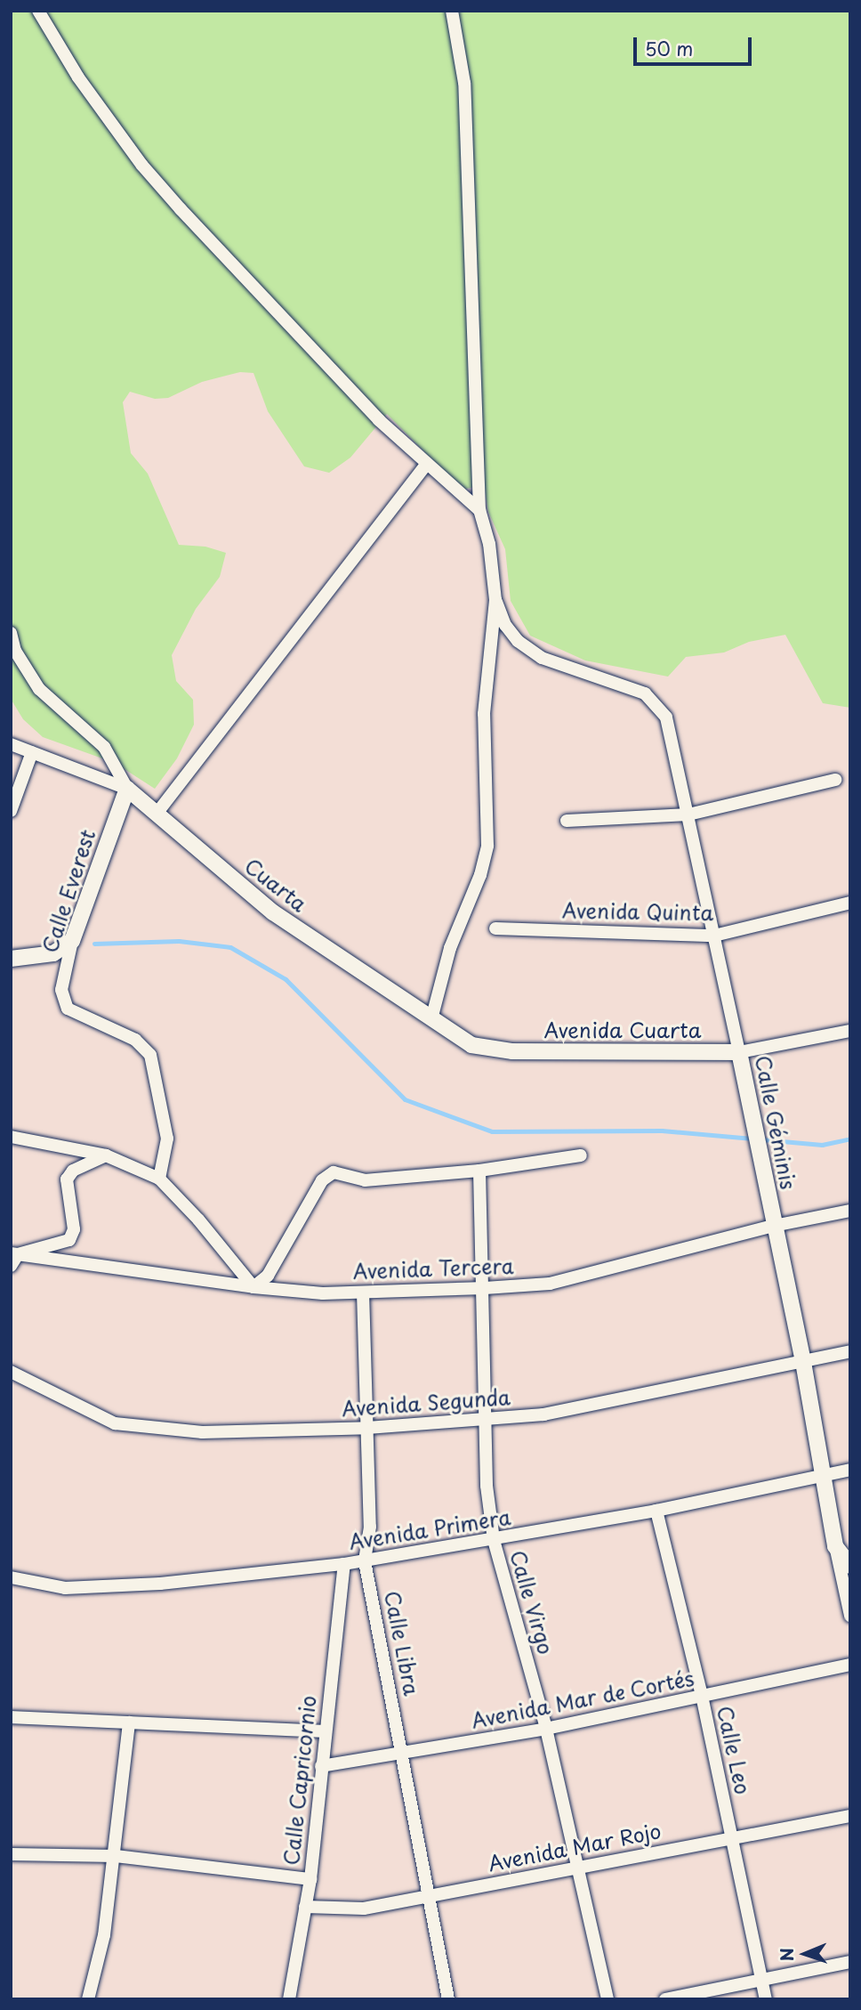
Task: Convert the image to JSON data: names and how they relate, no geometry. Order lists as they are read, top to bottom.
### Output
{
  "streets": {
    "street": [
      "Cuarta",
      "Calle Everest",
      "Avenida Quinta",
      "Avenida Cuarta",
      "Calle Géminis",
      "Avenida Tercera",
      "Avenida Segunda",
      "Avenida Primera",
      "Calle Virgo",
      "Calle Libra",
      "Avenida Mar de Cortés",
      "Calle Leo",
      "Calle Capricornio",
      "Avenida Mar Rojo"
    ]
  },
  "crossings": [
    ["Cuarta", "Calle Everest"],
    ["Cuarta", "Avenida Cuarta"],
    ["Avenida Quinta", "Calle Géminis"],
    ["Avenida Cuarta", "Calle Géminis"],
    ["Calle Géminis", "Avenida Tercera"],
    ["Calle Géminis", "Avenida Segunda"],
    ["Calle Géminis", "Avenida Primera"],
    ["Avenida Tercera", "Calle Virgo"],
    ["Avenida Tercera", "Calle Libra"],
    ["Avenida Segunda", "Calle Virgo"],
    ["Avenida Segunda", "Calle Libra"],
    ["Avenida Primera", "Calle Virgo"],
    ["Avenida Primera", "Calle Libra"],
    ["Avenida Primera", "Calle Leo"],
    ["Avenida Primera", "Calle Capricornio"],
    ["Calle Virgo", "Avenida Mar de Cortés"],
    ["Calle Virgo", "Avenida Mar Rojo"],
    ["Calle Libra", "Avenida Mar de Cortés"],
    ["Calle Libra", "Avenida Mar Rojo"],
    ["Avenida Mar de Cortés", "Calle Leo"],
    ["Avenida Mar de Cortés", "Calle Capricornio"],
    ["Calle Leo", "Avenida Mar Rojo"],
    ["Calle Capricornio", "Avenida Mar Rojo"]
  ],
  "scale_bar": "50 m",
  "north": "left"
}
